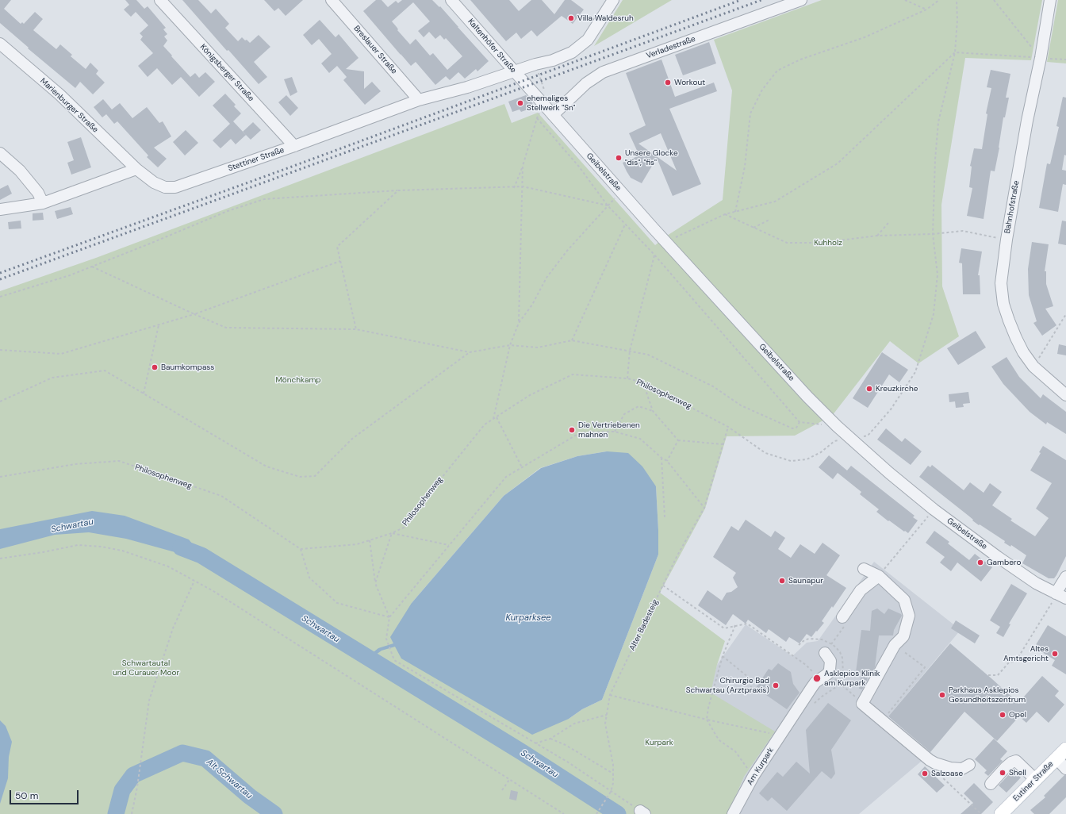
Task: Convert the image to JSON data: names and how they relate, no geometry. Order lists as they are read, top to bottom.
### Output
{
  "streets": {
    "main road": ["Eutiner Straße"],
    "street": [
      "Kaltenhöfer Straße",
      "Verladestraße",
      "Breslauer Straße",
      "Königsberger Straße",
      "Marienburger Straße",
      "Stettiner Straße",
      "Geibelstraße",
      "Bahnhofstraße",
      "Am Kurpark"
    ],
    "path": ["Philosophenweg", "Alter Badesteig"]
  },
  "crossings": [
    ["Kaltenhöfer Straße", "Stettiner Straße"],
    ["Kaltenhöfer Straße", "Geibelstraße"],
    ["Verladestraße", "Geibelstraße"],
    ["Breslauer Straße", "Stettiner Straße"],
    ["Königsberger Straße", "Stettiner Straße"],
    ["Marienburger Straße", "Stettiner Straße"],
    ["Geibelstraße", "Philosophenweg"],
    ["Philosophenweg", "Alter Badesteig"]
  ],
  "water": ["Schwartau", "Kurparksee", "Alt Schwartau"],
  "parks": [
    "Kuhholz",
    "Mönchkamp",
    "Schwartautal und Curauer Moor",
    "Kurpark"
  ],
  "places": [
    "Villa Waldesruh",
    "Workout",
    "ehemaliges Stellwerk \"Sn\"",
    "Unsere Glocke \"dis\", \"fis\"",
    "Baumkompass",
    "Kreuzkirche",
    "Die Vertriebenen mahnen",
    "Gambero",
    "Saunapur",
    "Altes Amtsgericht",
    "Asklepios Klinik am Kurpark",
    "Chirurgie Bad Schwartau (Arztpraxis)",
    "Parkhaus Asklepios Gesundheitszentrum",
    "Opel",
    "Shell",
    "Salzoase"
  ],
  "scale_bar": "50 m"
}
